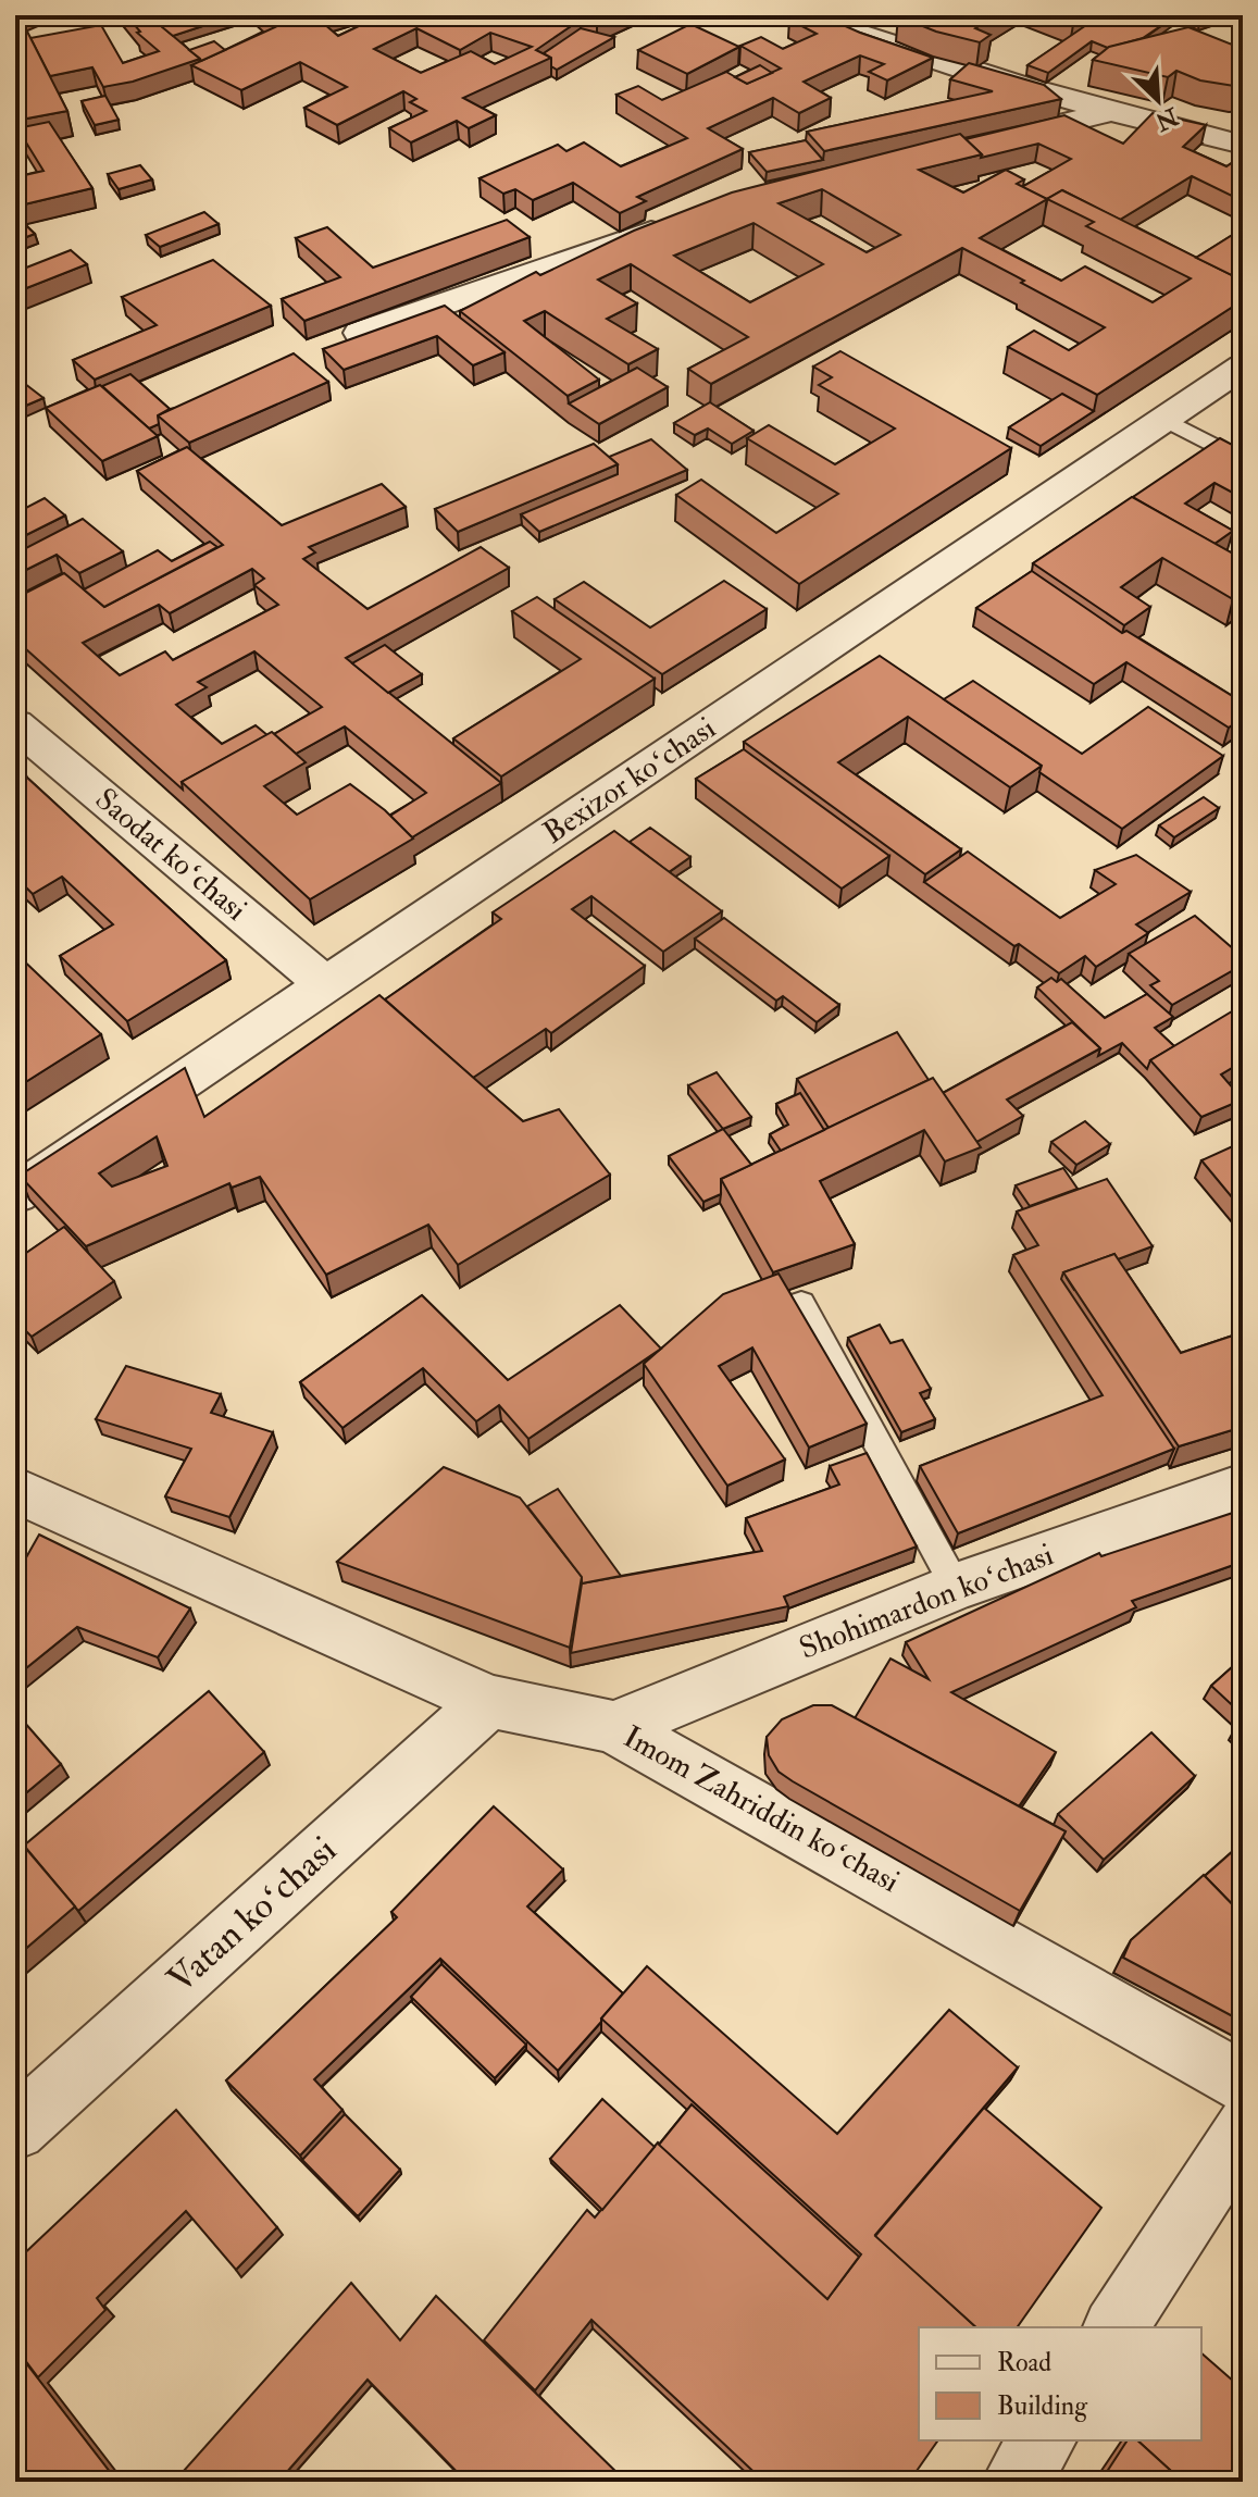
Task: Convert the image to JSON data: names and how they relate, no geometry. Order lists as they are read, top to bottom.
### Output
{
  "streets": {
    "street": [
      "Bexizor koʻchasi",
      "Saodat koʻchasi",
      "Shohimardon koʻchasi",
      "Imom Zahriddin koʻchasi",
      "Vatan koʻchasi"
    ]
  },
  "crossings": [
    ["Bexizor koʻchasi", "Saodat koʻchasi"],
    ["Shohimardon koʻchasi", "Imom Zahriddin koʻchasi"],
    ["Imom Zahriddin koʻchasi", "Vatan koʻchasi"]
  ],
  "legend": ["Road", "Building"],
  "north": "bottom right"
}
